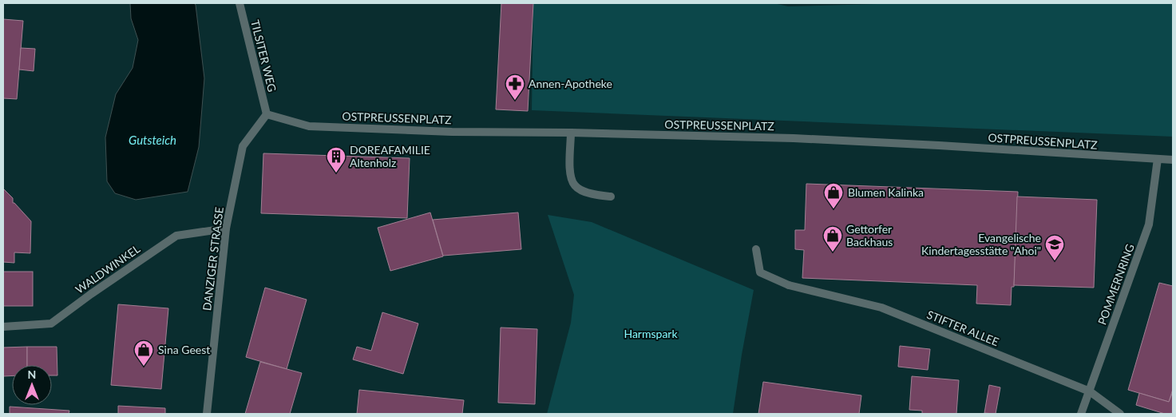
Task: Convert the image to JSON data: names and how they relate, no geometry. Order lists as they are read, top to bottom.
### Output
{
  "streets": {
    "street": [
      "TILSITER WEG",
      "OSTPREUSSENPLATZ",
      "DANZIGER STRASSE",
      "WALDWINKEL",
      "POMMERNRING",
      "STIFTER ALLEE"
    ]
  },
  "crossings": [
    ["TILSITER WEG", "OSTPREUSSENPLATZ"],
    ["TILSITER WEG", "DANZIGER STRASSE"],
    ["OSTPREUSSENPLATZ", "DANZIGER STRASSE"],
    ["OSTPREUSSENPLATZ", "POMMERNRING"],
    ["DANZIGER STRASSE", "WALDWINKEL"],
    ["POMMERNRING", "STIFTER ALLEE"]
  ],
  "water": ["Gutsteich"],
  "parks": ["Harmspark"],
  "places": {
    "pharmacy": ["Annen-Apotheke"],
    "building": ["DOREAFAMILIE Altenholz"],
    "shop": ["Blumen Kalinka", "Gettorfer Backhaus", "Sina Geest"],
    "school or university": ["Evangelische Kindertagesstätte \"Ahoi\""]
  },
  "north": "top"
}
